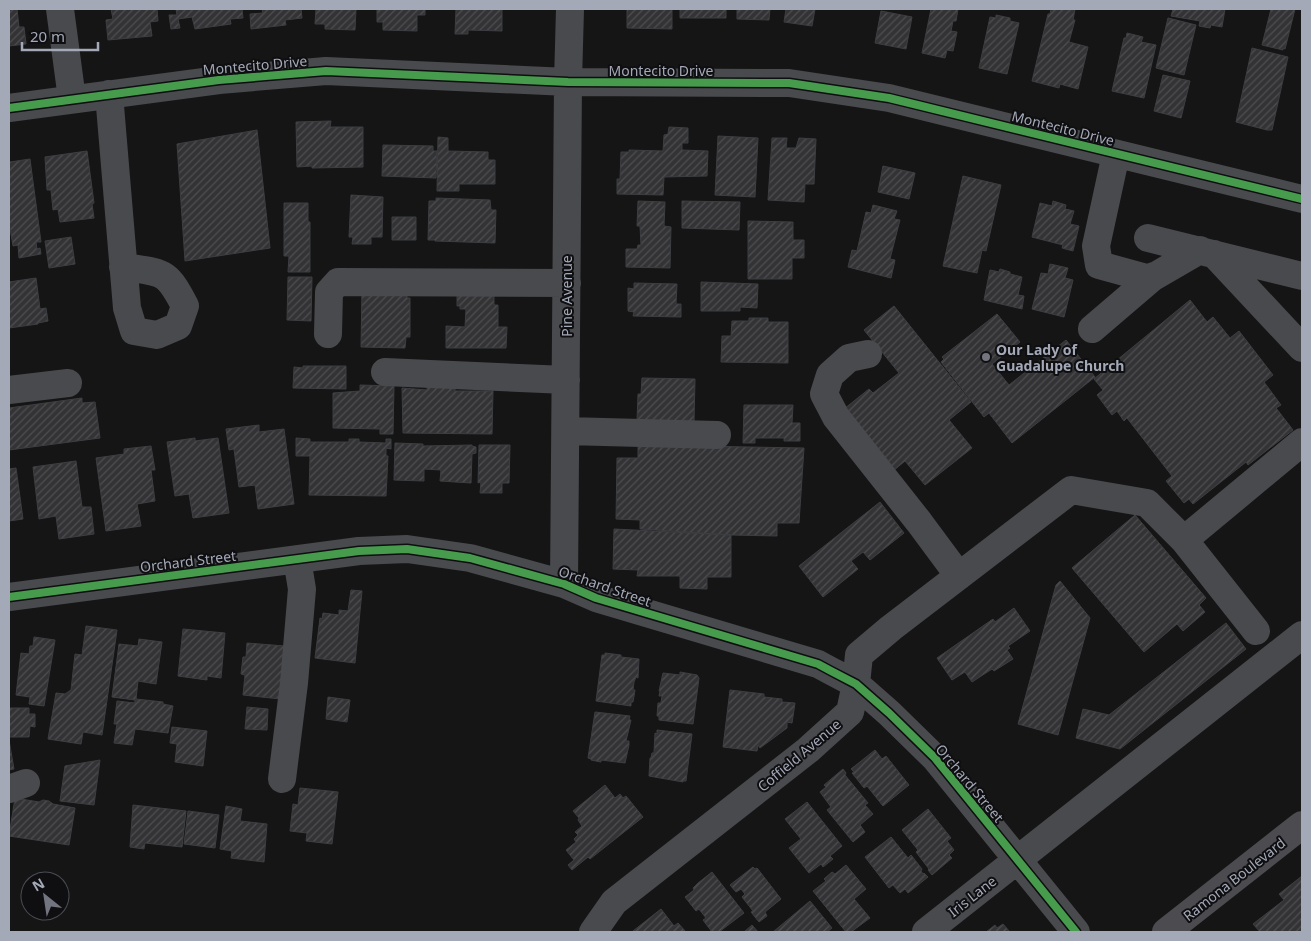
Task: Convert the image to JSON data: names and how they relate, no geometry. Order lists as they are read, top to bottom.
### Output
{
  "streets": {
    "main road": ["Ramona Boulevard"],
    "street": [
      "Montecito Drive",
      "Pine Avenue",
      "Orchard Street",
      "Coffield Avenue",
      "Iris Lane"
    ]
  },
  "crossings": [
    ["Montecito Drive", "Pine Avenue"],
    ["Pine Avenue", "Orchard Street"],
    ["Orchard Street", "Coffield Avenue"],
    ["Orchard Street", "Iris Lane"]
  ],
  "places": ["Our Lady of Guadalupe Church"],
  "scale_bar": "20 m",
  "north": "top left"
}
